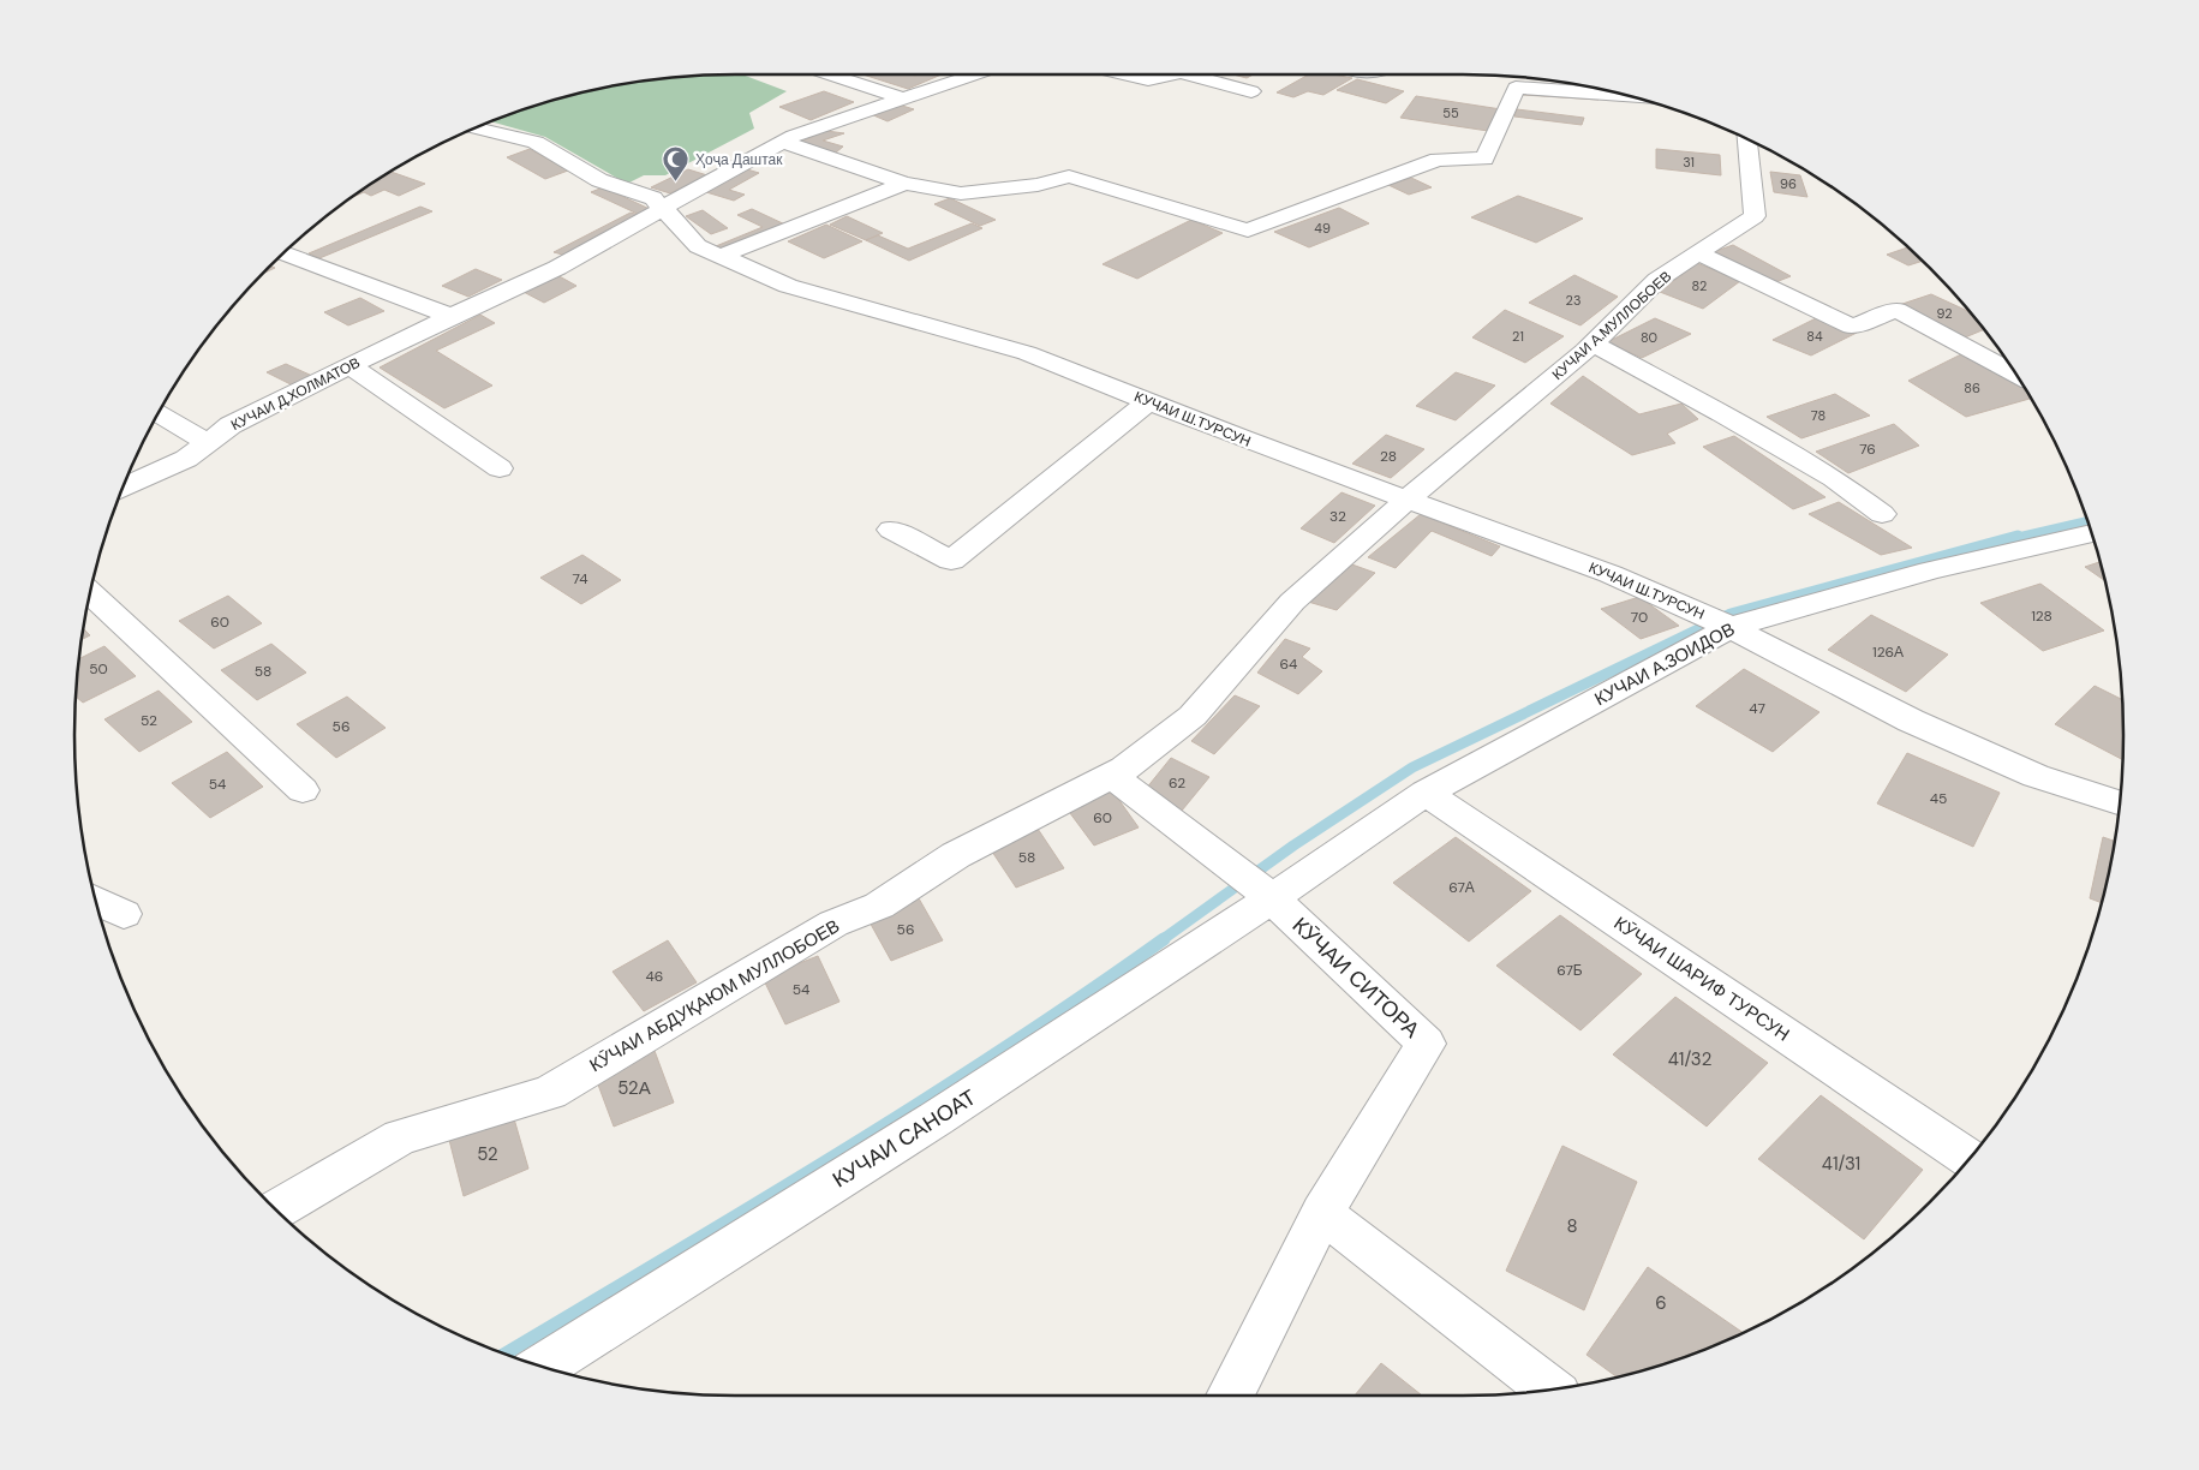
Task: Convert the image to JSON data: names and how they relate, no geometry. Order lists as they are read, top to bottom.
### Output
{
  "streets": {
    "street": [
      "КУЧАИ А.МУЛЛОБОЕВ",
      "КУЧАИ Д,ХОЛМАТОВ",
      "КУЧАИ Ш.ТУРСУН",
      "КУЧАИ А.ЗОИДОВ",
      "КӮЧАИ СИТОРА",
      "КӮЧАИ ШАРИФ ТУРСУН",
      "КӮЧАИ АБДУҚАЮМ МУЛЛОБОЕВ",
      "КУЧАИ САНОАТ"
    ]
  },
  "crossings": [
    ["КУЧАИ А.МУЛЛОБОЕВ", "КУЧАИ Ш.ТУРСУН"],
    ["КУЧАИ А.МУЛЛОБОЕВ", "КӮЧАИ АБДУҚАЮМ МУЛЛОБОЕВ"],
    ["КУЧАИ Д,ХОЛМАТОВ", "КУЧАИ Ш.ТУРСУН"],
    ["КУЧАИ Ш.ТУРСУН", "КУЧАИ А.ЗОИДОВ"],
    ["КУЧАИ Ш.ТУРСУН", "КӮЧАИ АБДУҚАЮМ МУЛЛОБОЕВ"],
    ["КУЧАИ А.ЗОИДОВ", "КӮЧАИ СИТОРА"],
    ["КУЧАИ А.ЗОИДОВ", "КӮЧАИ ШАРИФ ТУРСУН"],
    ["КУЧАИ А.ЗОИДОВ", "КУЧАИ САНОАТ"],
    ["КӮЧАИ СИТОРА", "КУЧАИ САНОАТ"]
  ],
  "places": {
    "mosque": ["Ҳоҷа Даштак"]
  },
  "house_numbers": [
    "55",
    "31",
    "96",
    "49",
    "82",
    "23",
    "92",
    "21",
    "84",
    "80",
    "86",
    "78",
    "76",
    "28",
    "32",
    "74",
    "128",
    "70",
    "60",
    "126А",
    "64",
    "50",
    "58",
    "47",
    "52",
    "56",
    "62",
    "54",
    "45",
    "60",
    "58",
    "67А",
    "56",
    "67Б",
    "46",
    "54",
    "41/32",
    "52А",
    "52",
    "41/31",
    "8",
    "6"
  ]
}
